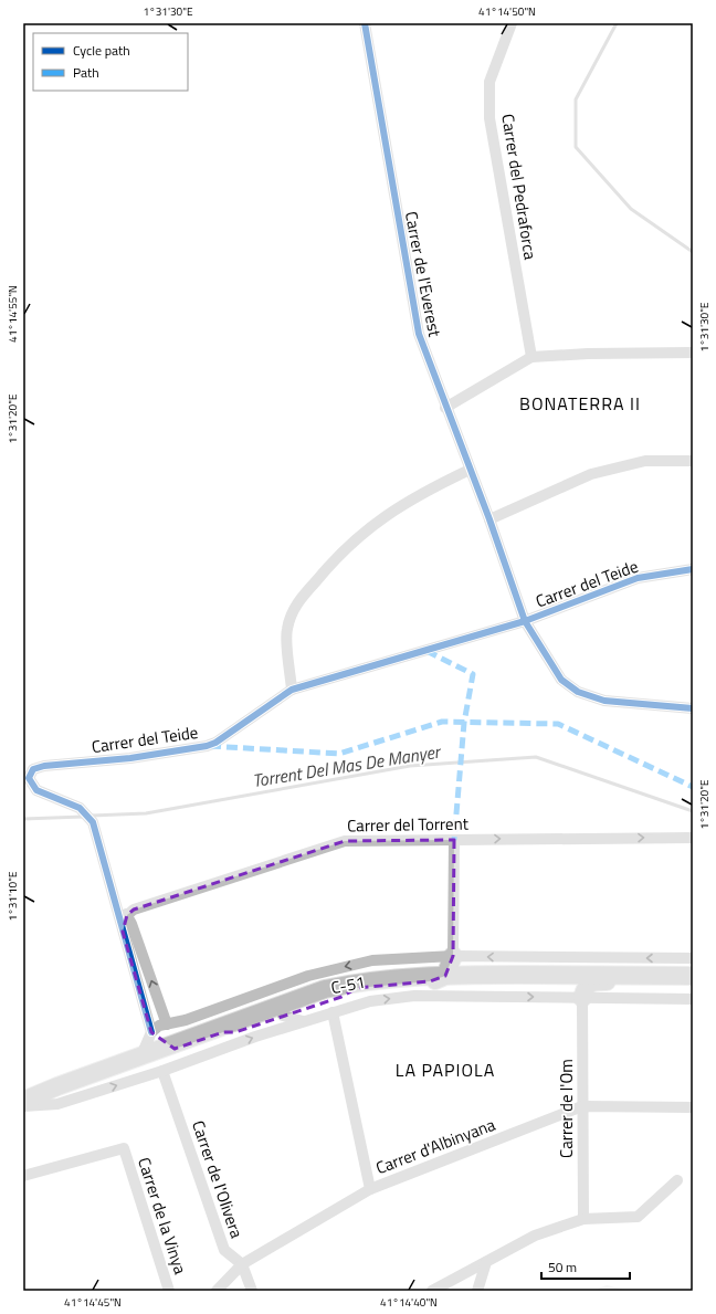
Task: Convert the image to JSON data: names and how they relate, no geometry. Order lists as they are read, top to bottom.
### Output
{
  "streets": {
    "main road": ["C-51"],
    "street": [
      "Carrer del Pedraforca",
      "Carrer de l'Everest",
      "Carrer del Teide",
      "Carrer del Torrent",
      "Carrer de l'Om",
      "Carrer d'Albinyana",
      "Carrer de l'Olivera",
      "Carrer de la Vinya"
    ]
  },
  "crossings": [
    ["Carrer de l'Everest", "Carrer del Teide"],
    ["C-51", "Carrer de l'Om"],
    ["Carrer de l'Om", "Carrer d'Albinyana"],
    ["Carrer d'Albinyana", "Carrer de l'Olivera"]
  ],
  "one_way": ["Carrer del Torrent"],
  "districts": ["BONATERRA II", "LA PAPIOLA"],
  "water": ["Torrent Del Mas De Manyer"],
  "legend": ["Cycle path", "Path"],
  "scale_bar": "50 m",
  "coordinates": [
    "1°31'30\"E",
    "41°14'50\"N",
    "41°14'55\"N",
    "1°31'20\"E",
    "1°31'10\"E",
    "41°14'45\"N",
    "41°14'40\"N"
  ]
}
